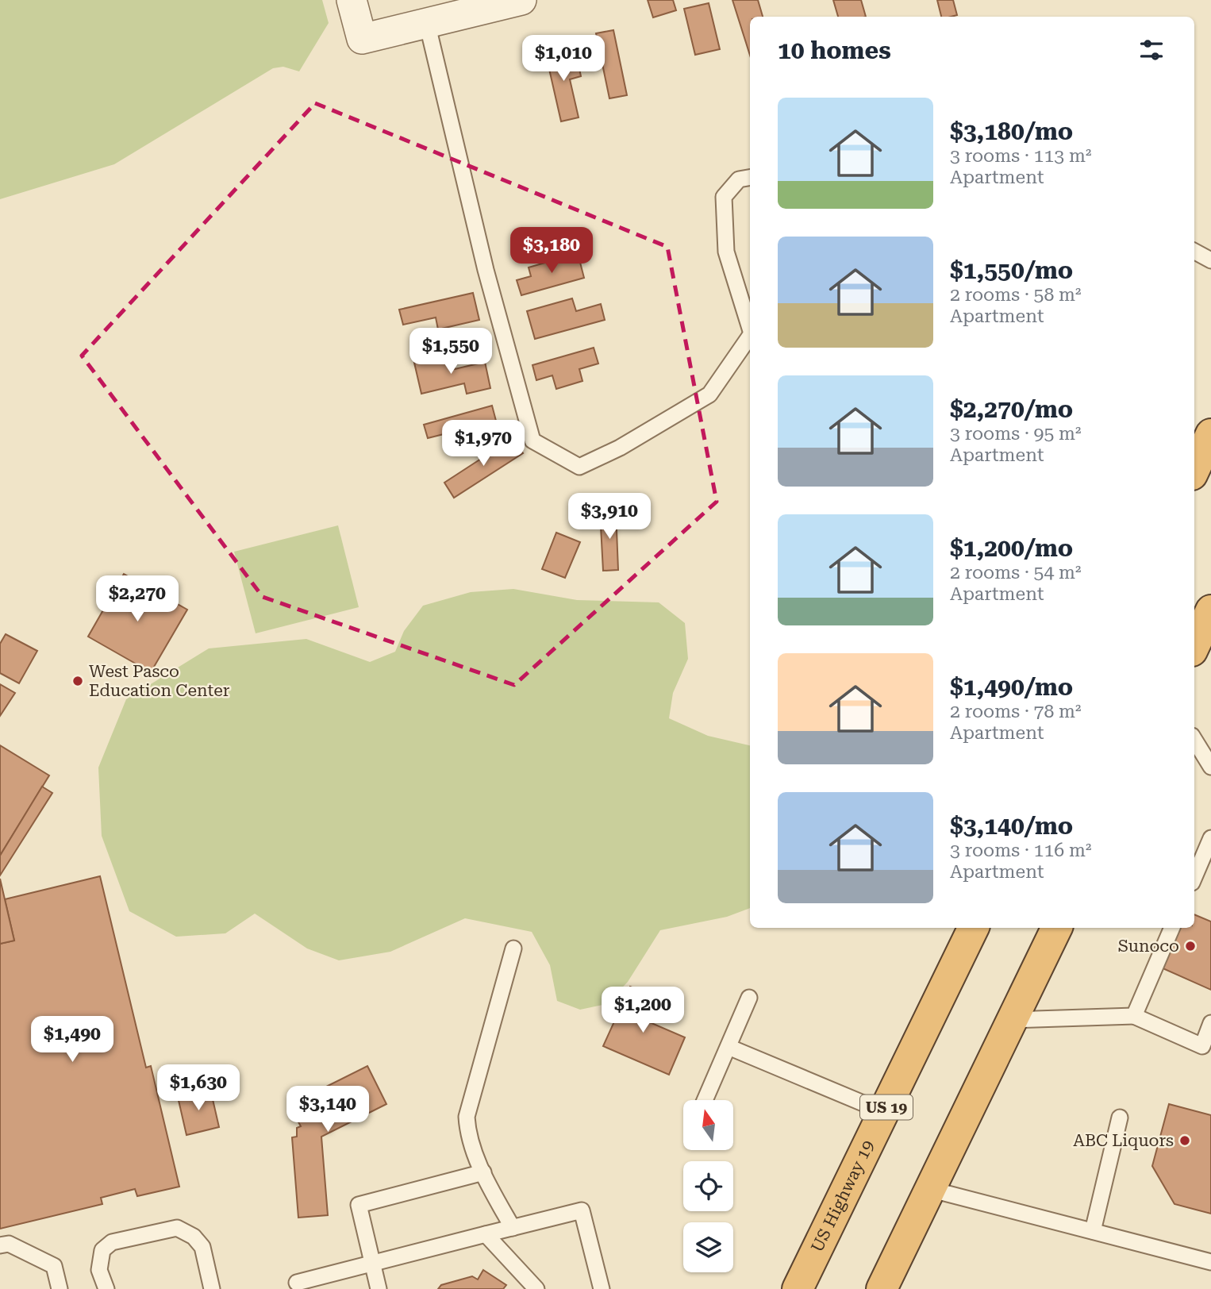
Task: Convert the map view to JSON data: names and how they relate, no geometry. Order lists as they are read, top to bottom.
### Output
{
  "streets": {
    "highway": ["US 19", "US Highway 19"]
  },
  "places": ["West Pasco Education Center", "Sunoco", "ABC Liquors"],
  "north": "top",
  "page": {
    "heading": "10 homes",
    "price": [
      "$1,010",
      "$3,180",
      "$1,550",
      "$1,970",
      "$3,910",
      "$2,270",
      "$1,200",
      "$1,490",
      "$1,630",
      "$3,140"
    ],
    "list": [
      {
        "name": "$3,180/mo",
        "note": "3 rooms · 113 m² · Apartment"
      },
      {
        "name": "$1,550/mo",
        "note": "2 rooms · 58 m² · Apartment"
      },
      {
        "name": "$2,270/mo",
        "note": "3 rooms · 95 m² · Apartment"
      },
      {
        "name": "$1,200/mo",
        "note": "2 rooms · 54 m² · Apartment"
      },
      {
        "name": "$1,490/mo",
        "note": "2 rooms · 78 m² · Apartment"
      },
      {
        "name": "$3,140/mo",
        "note": "3 rooms · 116 m² · Apartment"
      }
    ]
  }
}
